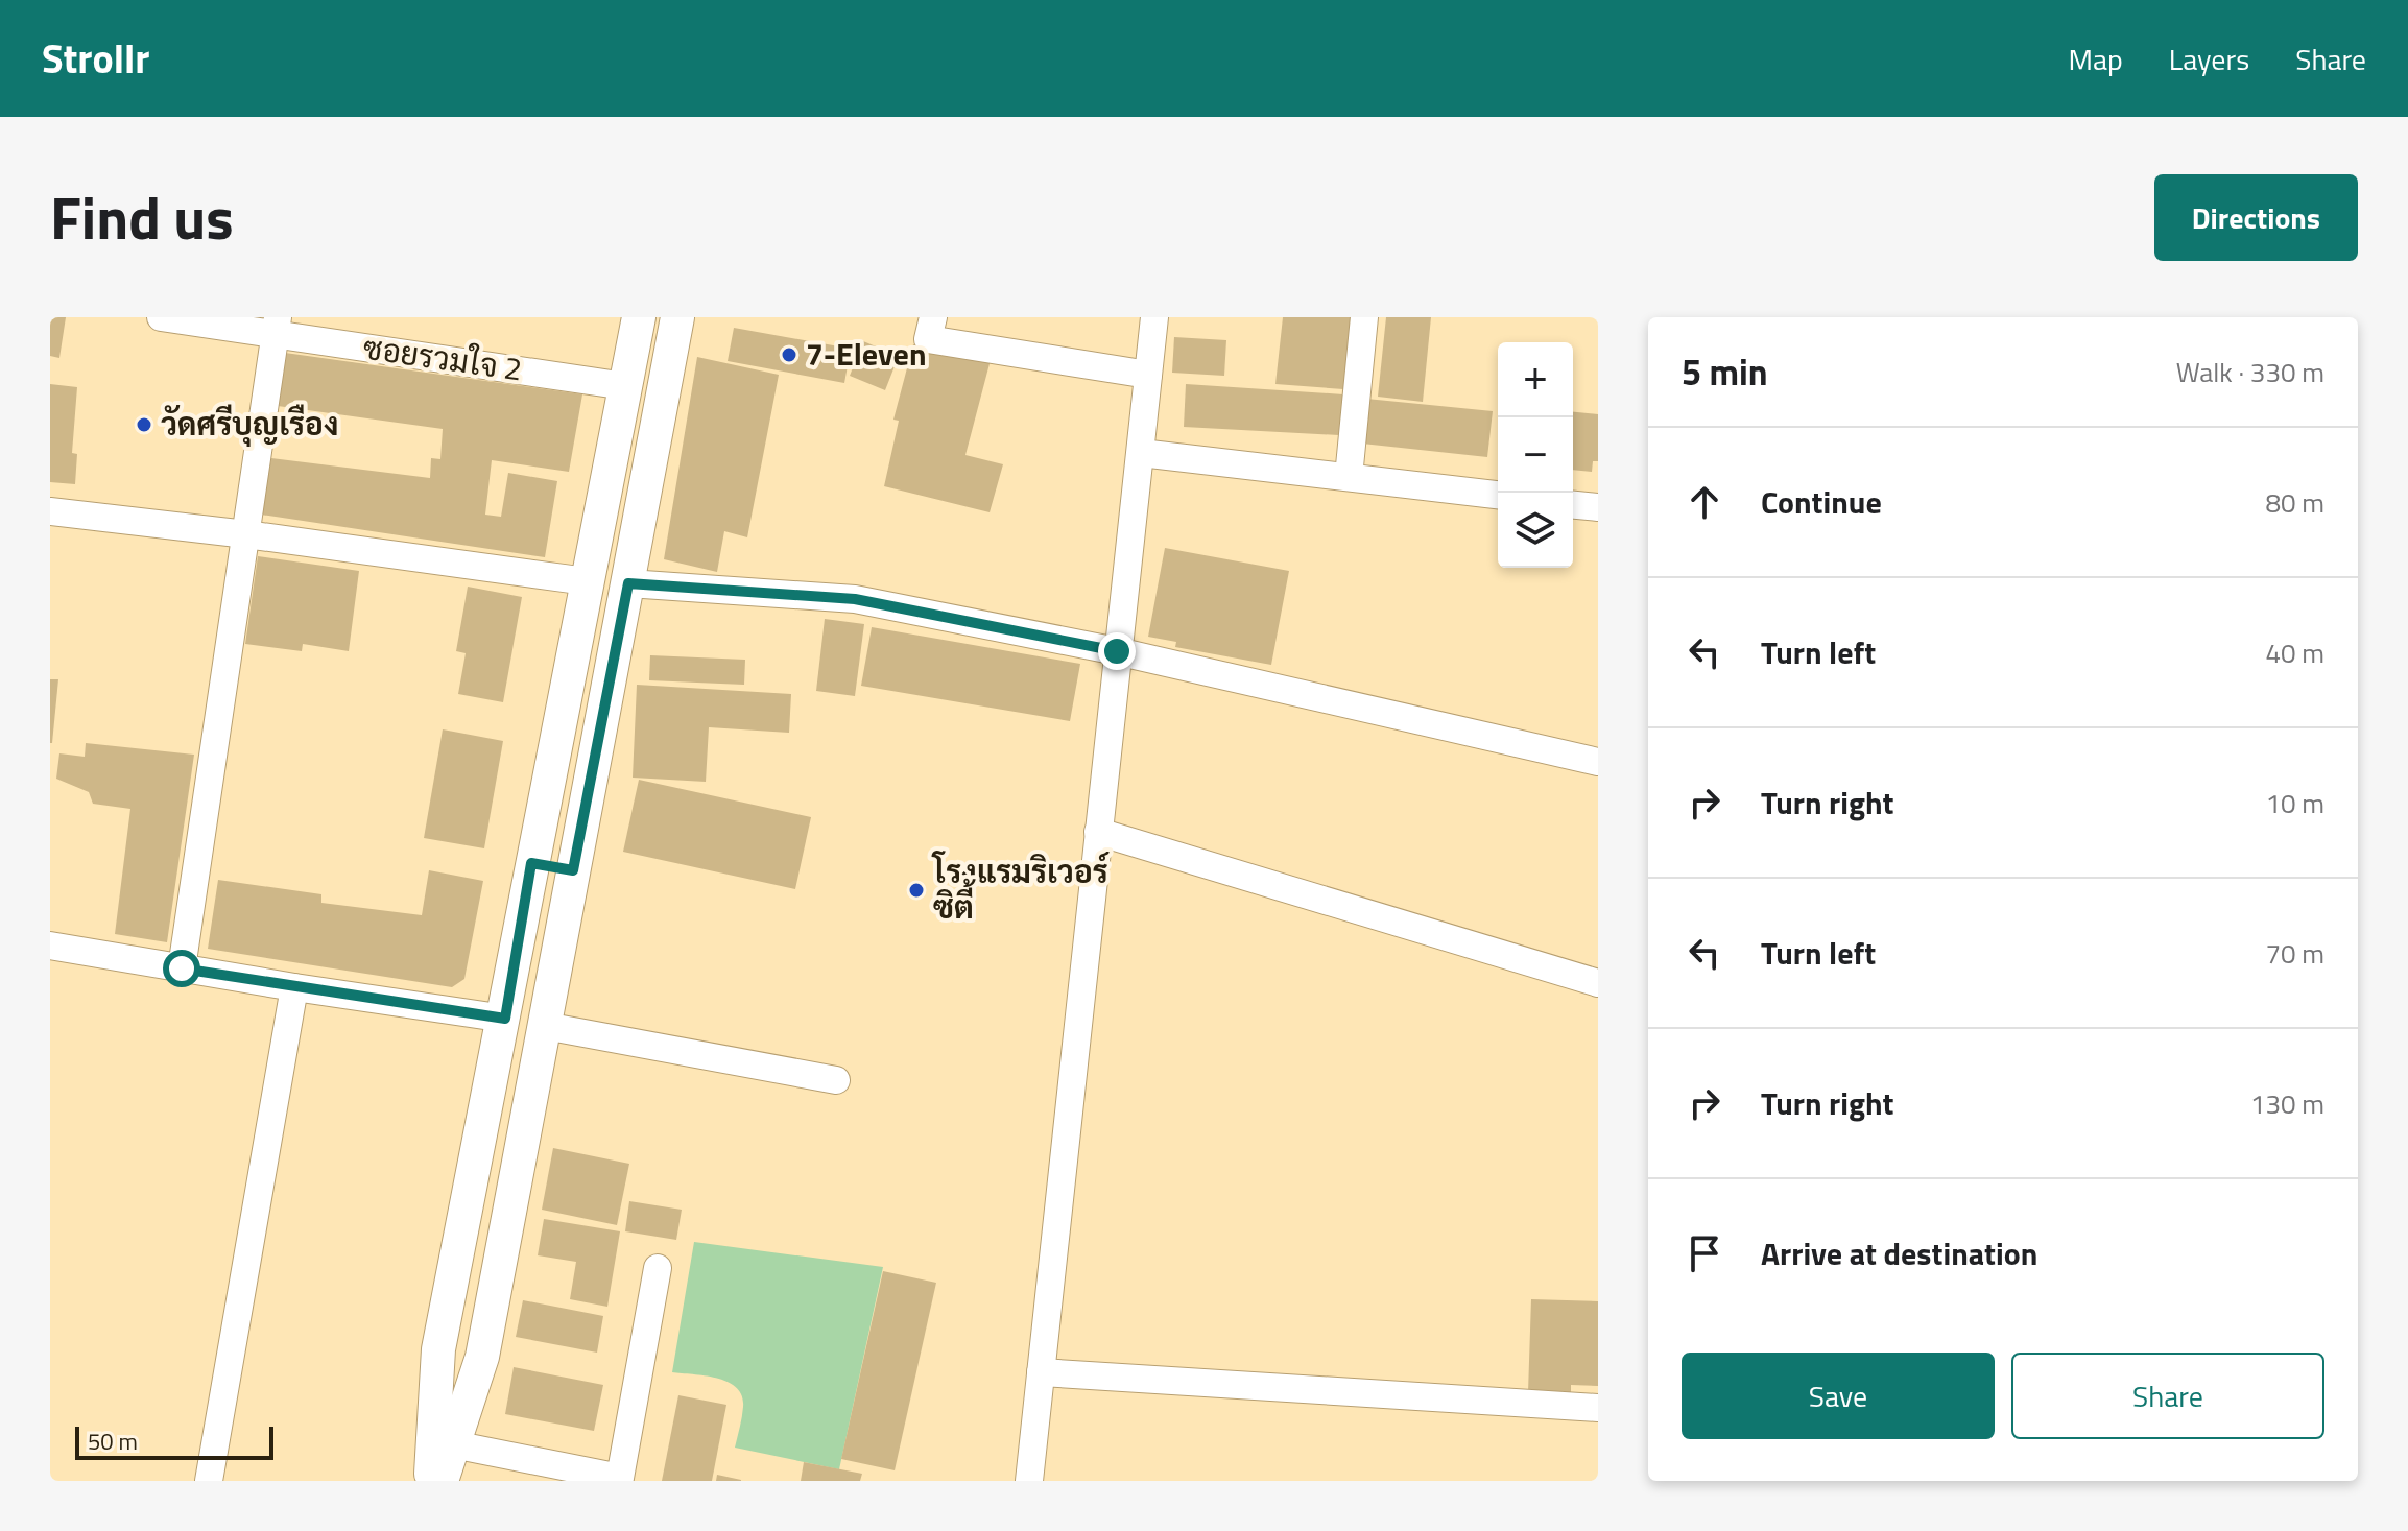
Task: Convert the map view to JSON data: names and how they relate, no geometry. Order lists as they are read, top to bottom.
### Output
{
  "streets": {
    "street": ["ซอยรวมใจ 2"]
  },
  "places": ["7-Eleven", "วัดศรีบุญเรือง", "โรงแรมริเวอร์ ซิตี้"],
  "scale_bar": "50 m",
  "page": {
    "header": "Strollr",
    "nav": ["Map", "Layers", "Share"],
    "title": "Find us",
    "buttons": [
      "Directions",
      ["Save", "Share"]
    ],
    "heading": ["5 min", "Walk · 330 m"],
    "map_buttons": ["+", "−"],
    "list": [
      ["Continue", "80 m"],
      ["Turn left", "40 m"],
      ["Turn right", "10 m"],
      ["Turn left", "70 m"],
      ["Turn right", "130 m"],
      "Arrive at destination"
    ],
    "scale": "50 m"
  }
}
